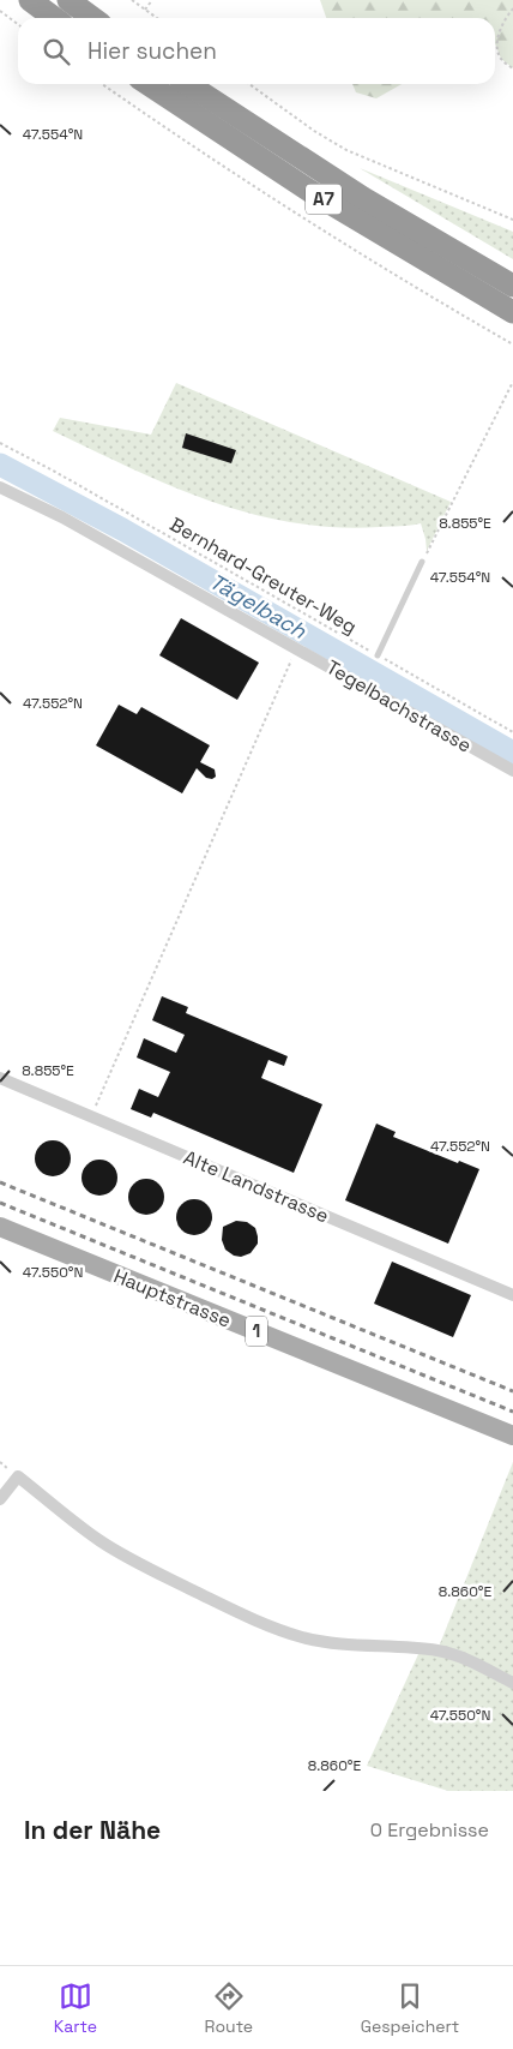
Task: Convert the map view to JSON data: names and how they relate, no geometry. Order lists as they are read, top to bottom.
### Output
{
  "streets": {
    "highway": ["A7"],
    "main road": ["Hauptstrasse", "1"],
    "street": ["Tegelbachstrasse", "Alte Landstrasse"],
    "path": ["Bernhard-Greuter-Weg"]
  },
  "water": ["Tägelbach"],
  "page": {
    "search": "Hier suchen",
    "heading": ["In der Nähe", "0 Ergebnisse"],
    "nav": ["Karte", "Route", "Gespeichert"]
  },
  "coordinates": [
    "47.554°N",
    "8.855°E",
    "47.552°N",
    "47.550°N",
    "8.860°E"
  ]
}
